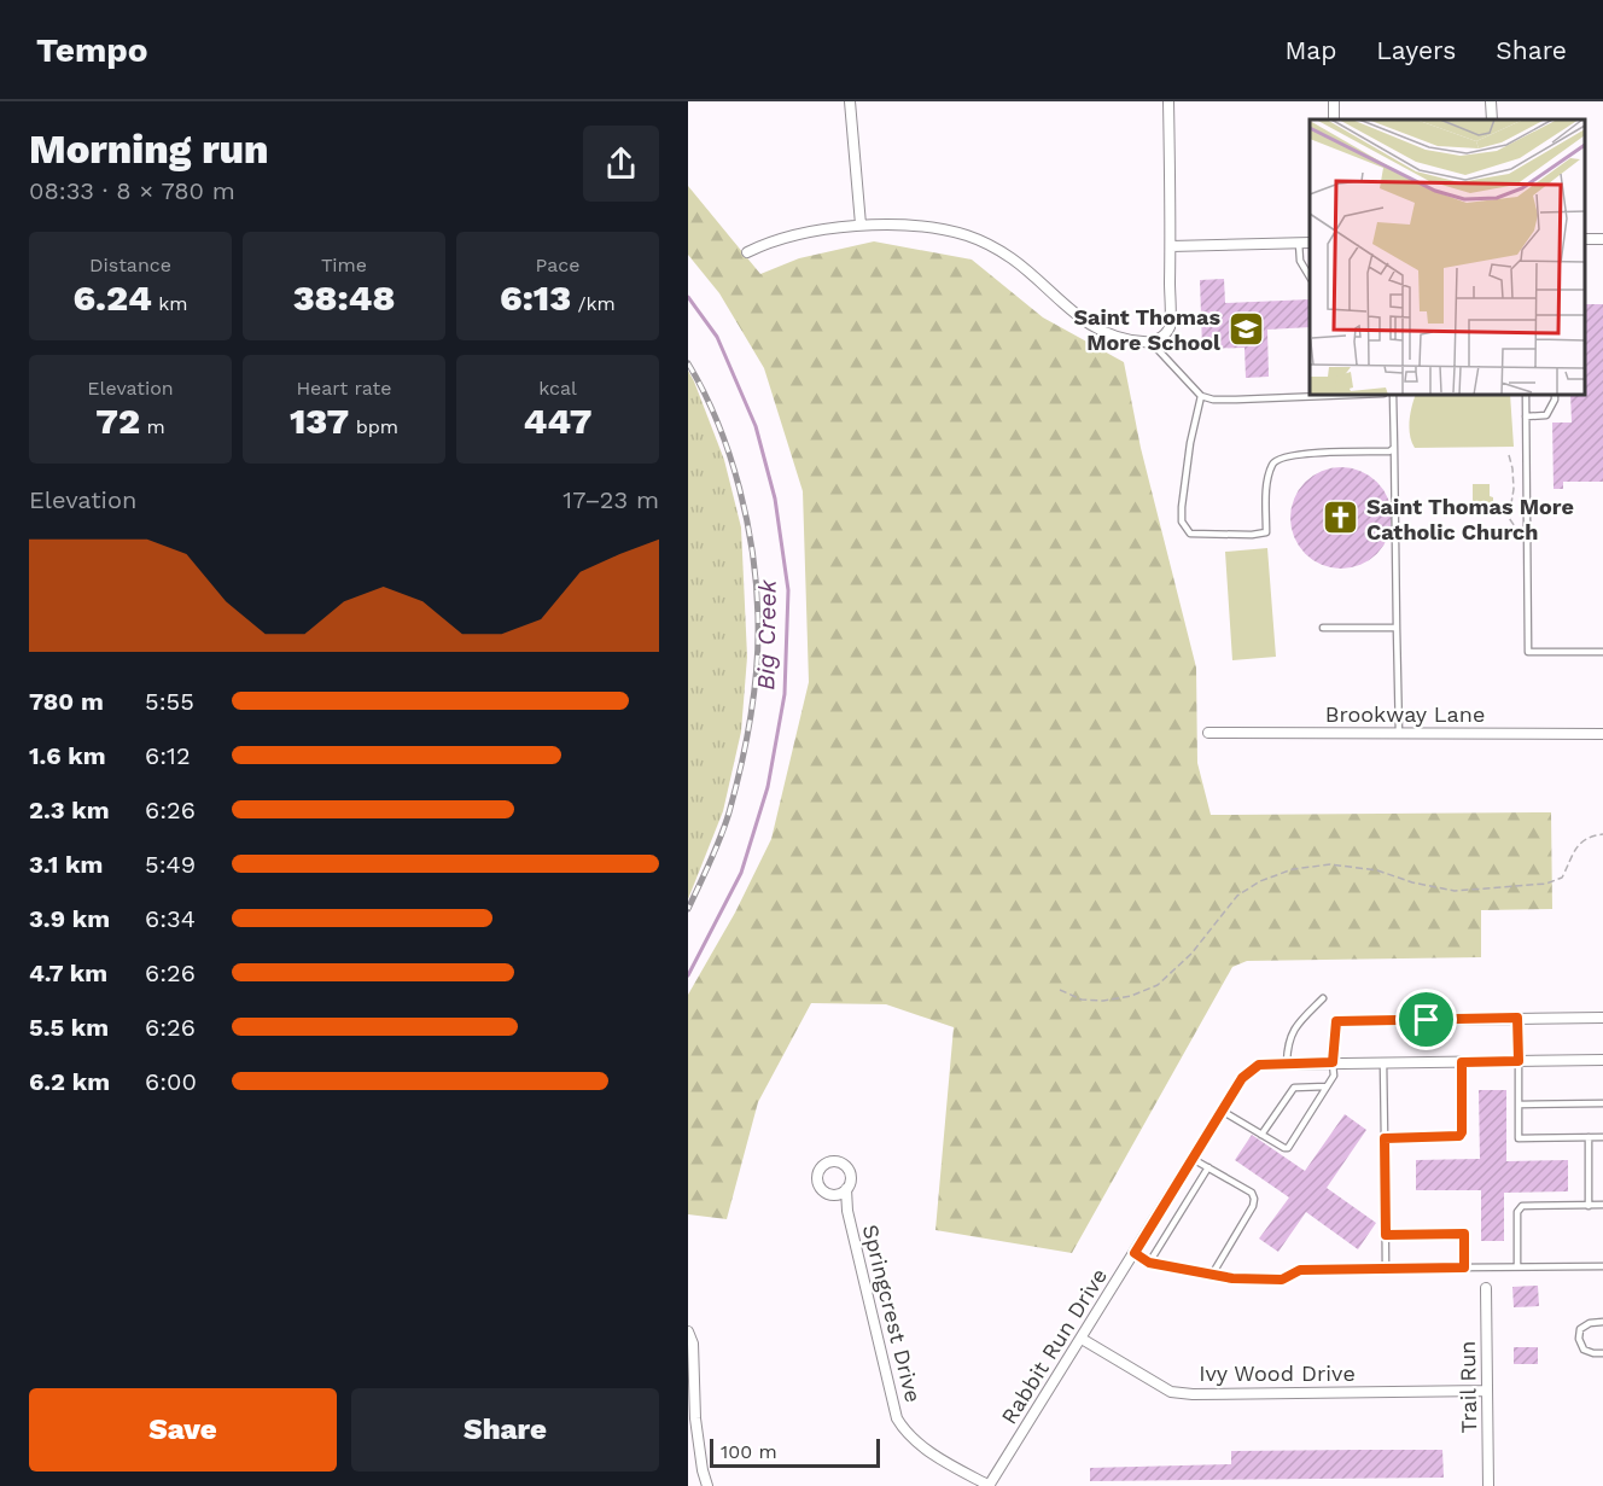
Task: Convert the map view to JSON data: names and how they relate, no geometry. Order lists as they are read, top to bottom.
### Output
{
  "streets": {
    "street": [
      "Brookway Lane",
      "Springcrest Drive",
      "Rabbit Run Drive",
      "Ivy Wood Drive",
      "Trail Run"
    ]
  },
  "crossings": [
    ["Springcrest Drive", "Rabbit Run Drive"],
    ["Rabbit Run Drive", "Ivy Wood Drive"],
    ["Ivy Wood Drive", "Trail Run"]
  ],
  "water": ["Big Creek"],
  "places": {
    "school or university": ["Saint Thomas More School"],
    "church": ["Saint Thomas More Catholic Church"]
  },
  "scale_bar": "100 m",
  "page": {
    "header": "Tempo",
    "nav": ["Map", "Layers", "Share"],
    "heading": ["Morning run", "08:33 · 8 × 780 m"],
    "stats": [
      ["Distance", "6.24 km"],
      ["Time", "38:48"],
      ["Pace", "6:13 /km"],
      ["Elevation", "72 m"],
      ["Heart rate", "137 bpm"],
      ["kcal", "447"]
    ],
    "chart": ["Elevation", "17–23 m"],
    "list": [
      {
        "name": "780 m",
        "note": "5:55"
      },
      {
        "name": "1.6 km",
        "note": "6:12"
      },
      {
        "name": "2.3 km",
        "note": "6:26"
      },
      {
        "name": "3.1 km",
        "note": "5:49"
      },
      {
        "name": "3.9 km",
        "note": "6:34"
      },
      {
        "name": "4.7 km",
        "note": "6:26"
      },
      {
        "name": "5.5 km",
        "note": "6:26"
      },
      {
        "name": "6.2 km",
        "note": "6:00"
      }
    ],
    "buttons": ["Save", "Share"],
    "scale": "100 m"
  }
}
